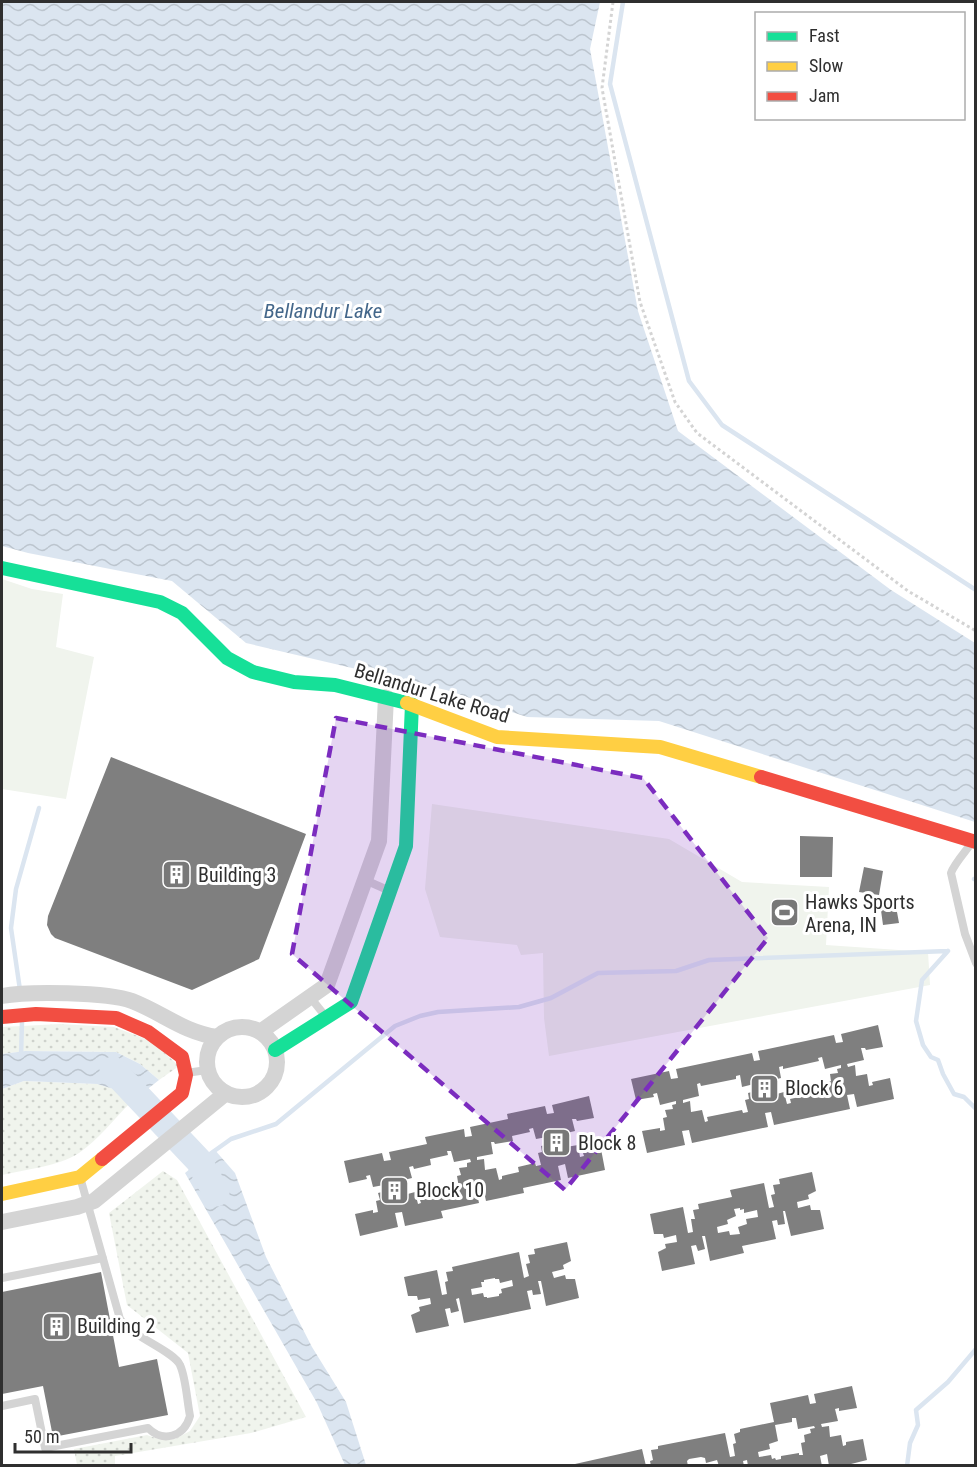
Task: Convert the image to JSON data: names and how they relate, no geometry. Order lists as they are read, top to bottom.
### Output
{
  "streets": {
    "street": ["Bellandur Lake Road"]
  },
  "water": ["Bellandur Lake"],
  "places": {
    "building": [
      "Building 3",
      "Block 6",
      "Block 8",
      "Block 10",
      "Building 2"
    ],
    "sports": ["Hawks Sports Arena, IN"]
  },
  "legend": ["Fast", "Slow", "Jam"],
  "scale_bar": "50 m"
}
